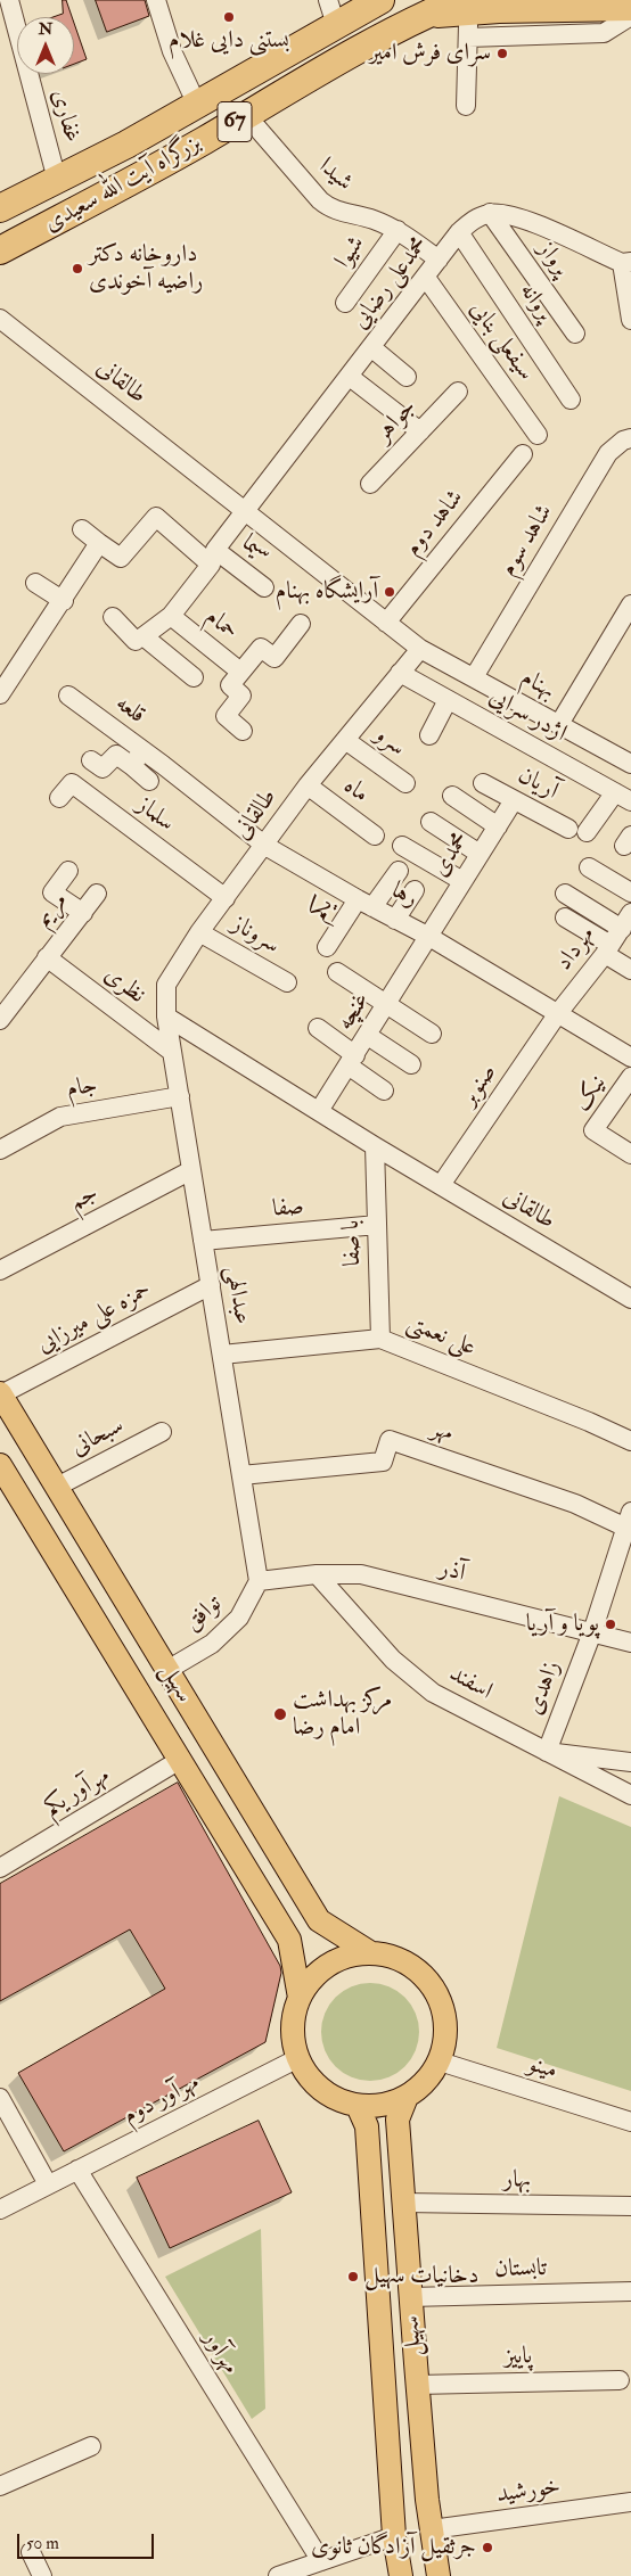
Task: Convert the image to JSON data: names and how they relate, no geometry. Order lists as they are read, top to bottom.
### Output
{
  "streets": {
    "highway": ["67", "بزرگراه آیت الله سعیدی"],
    "main road": ["سهیل"],
    "street": [
      "غفاری",
      "شیدا",
      "شیوا",
      "پرواز",
      "محمدعلی رضایی",
      "پروانه",
      "سیفعلی بنایی",
      "طالقانی",
      "جواهر",
      "شاهد دوم",
      "شاهد سوم",
      "سیما",
      "حمام",
      "بهنام",
      "قلعه",
      "اژدر سرایی",
      "سرو",
      "آریان",
      "ماه",
      "سلماز",
      "محمدی",
      "رها",
      "یکم",
      "مریم",
      "سروناز",
      "مهرداد",
      "نظری",
      "غنچه",
      "صنوبر",
      "جام",
      "نیک",
      "جم",
      "صفا",
      "با صفا",
      "عبدالهی",
      "حمزه علی میرزایی",
      "علی نعمتی",
      "مهر",
      "سبحانی",
      "آذر",
      "توافق",
      "اسفند",
      "زاهدی",
      "مهرآور یکم",
      "مینو",
      "مهرآور دوم",
      "بهار",
      "تابستان",
      "مهرآور",
      "پاییز",
      "خورشید"
    ]
  },
  "crossings": [
    ["غفاری", "بزرگراه آیت الله سعیدی"],
    ["شیدا", "بزرگراه آیت الله سعیدی"],
    ["شیدا", "شیوا"],
    ["شیدا", "محمدعلی رضایی"],
    ["پرواز", "محمدعلی رضایی"],
    ["محمدعلی رضایی", "پروانه"],
    ["محمدعلی رضایی", "سیفعلی بنایی"],
    ["محمدعلی رضایی", "طالقانی"],
    ["محمدعلی رضایی", "سیما"],
    ["طالقانی", "شاهد دوم"],
    ["طالقانی", "بهنام"],
    ["طالقانی", "اژدر سرایی"],
    ["طالقانی", "سرو"],
    ["طالقانی", "ماه"],
    ["طالقانی", "سلماز"],
    ["طالقانی", "رها"],
    ["طالقانی", "سروناز"],
    ["طالقانی", "غنچه"],
    ["طالقانی", "صنوبر"],
    ["طالقانی", "با صفا"],
    ["طالقانی", "عبدالهی"],
    ["شاهد سوم", "بهنام"],
    ["قلعه", "رها"],
    ["اژدر سرایی", "آریان"],
    ["آریان", "محمدی"],
    ["محمدی", "رها"],
    ["محمدی", "غنچه"],
    ["رها", "یکم"],
    ["رها", "مهرداد"],
    ["رها", "غنچه"],
    ["رها", "صنوبر"],
    ["مریم", "نظری"],
    ["مهرداد", "صنوبر"],
    ["نظری", "عبدالهی"],
    ["جام", "عبدالهی"],
    ["جم", "عبدالهی"],
    ["صفا", "با صفا"],
    ["صفا", "عبدالهی"],
    ["با صفا", "علی نعمتی"],
    ["عبدالهی", "حمزه علی میرزایی"],
    ["عبدالهی", "علی نعمتی"],
    ["عبدالهی", "مهر"],
    ["عبدالهی", "آذر"],
    ["عبدالهی", "توافق"],
    ["حمزه علی میرزایی", "سهیل"],
    ["مهر", "زاهدی"],
    ["سبحانی", "سهیل"],
    ["آذر", "توافق"],
    ["آذر", "اسفند"],
    ["آذر", "زاهدی"],
    ["توافق", "سهیل"],
    ["سهیل", "مهرآور یکم"],
    ["سهیل", "مینو"],
    ["سهیل", "مهرآور دوم"],
    ["سهیل", "بهار"],
    ["سهیل", "تابستان"],
    ["سهیل", "پاییز"],
    ["سهیل", "خورشید"],
    ["اسفند", "زاهدی"],
    ["مینو", "مهرآور دوم"],
    ["مهرآور دوم", "مهرآور"]
  ],
  "places": [
    "بستنی دایی غلام",
    "سرای فرش امیر",
    "داروخانه دکتر راضیه آخوندی",
    "آرایشگاه بهنام",
    "پویا و آریا",
    "مرکز بهداشت امام رضا",
    "دخانیات سهیل",
    "جرثقیل آزادگان ثانوی"
  ],
  "scale_bar": "50 m",
  "north": "top"
}
